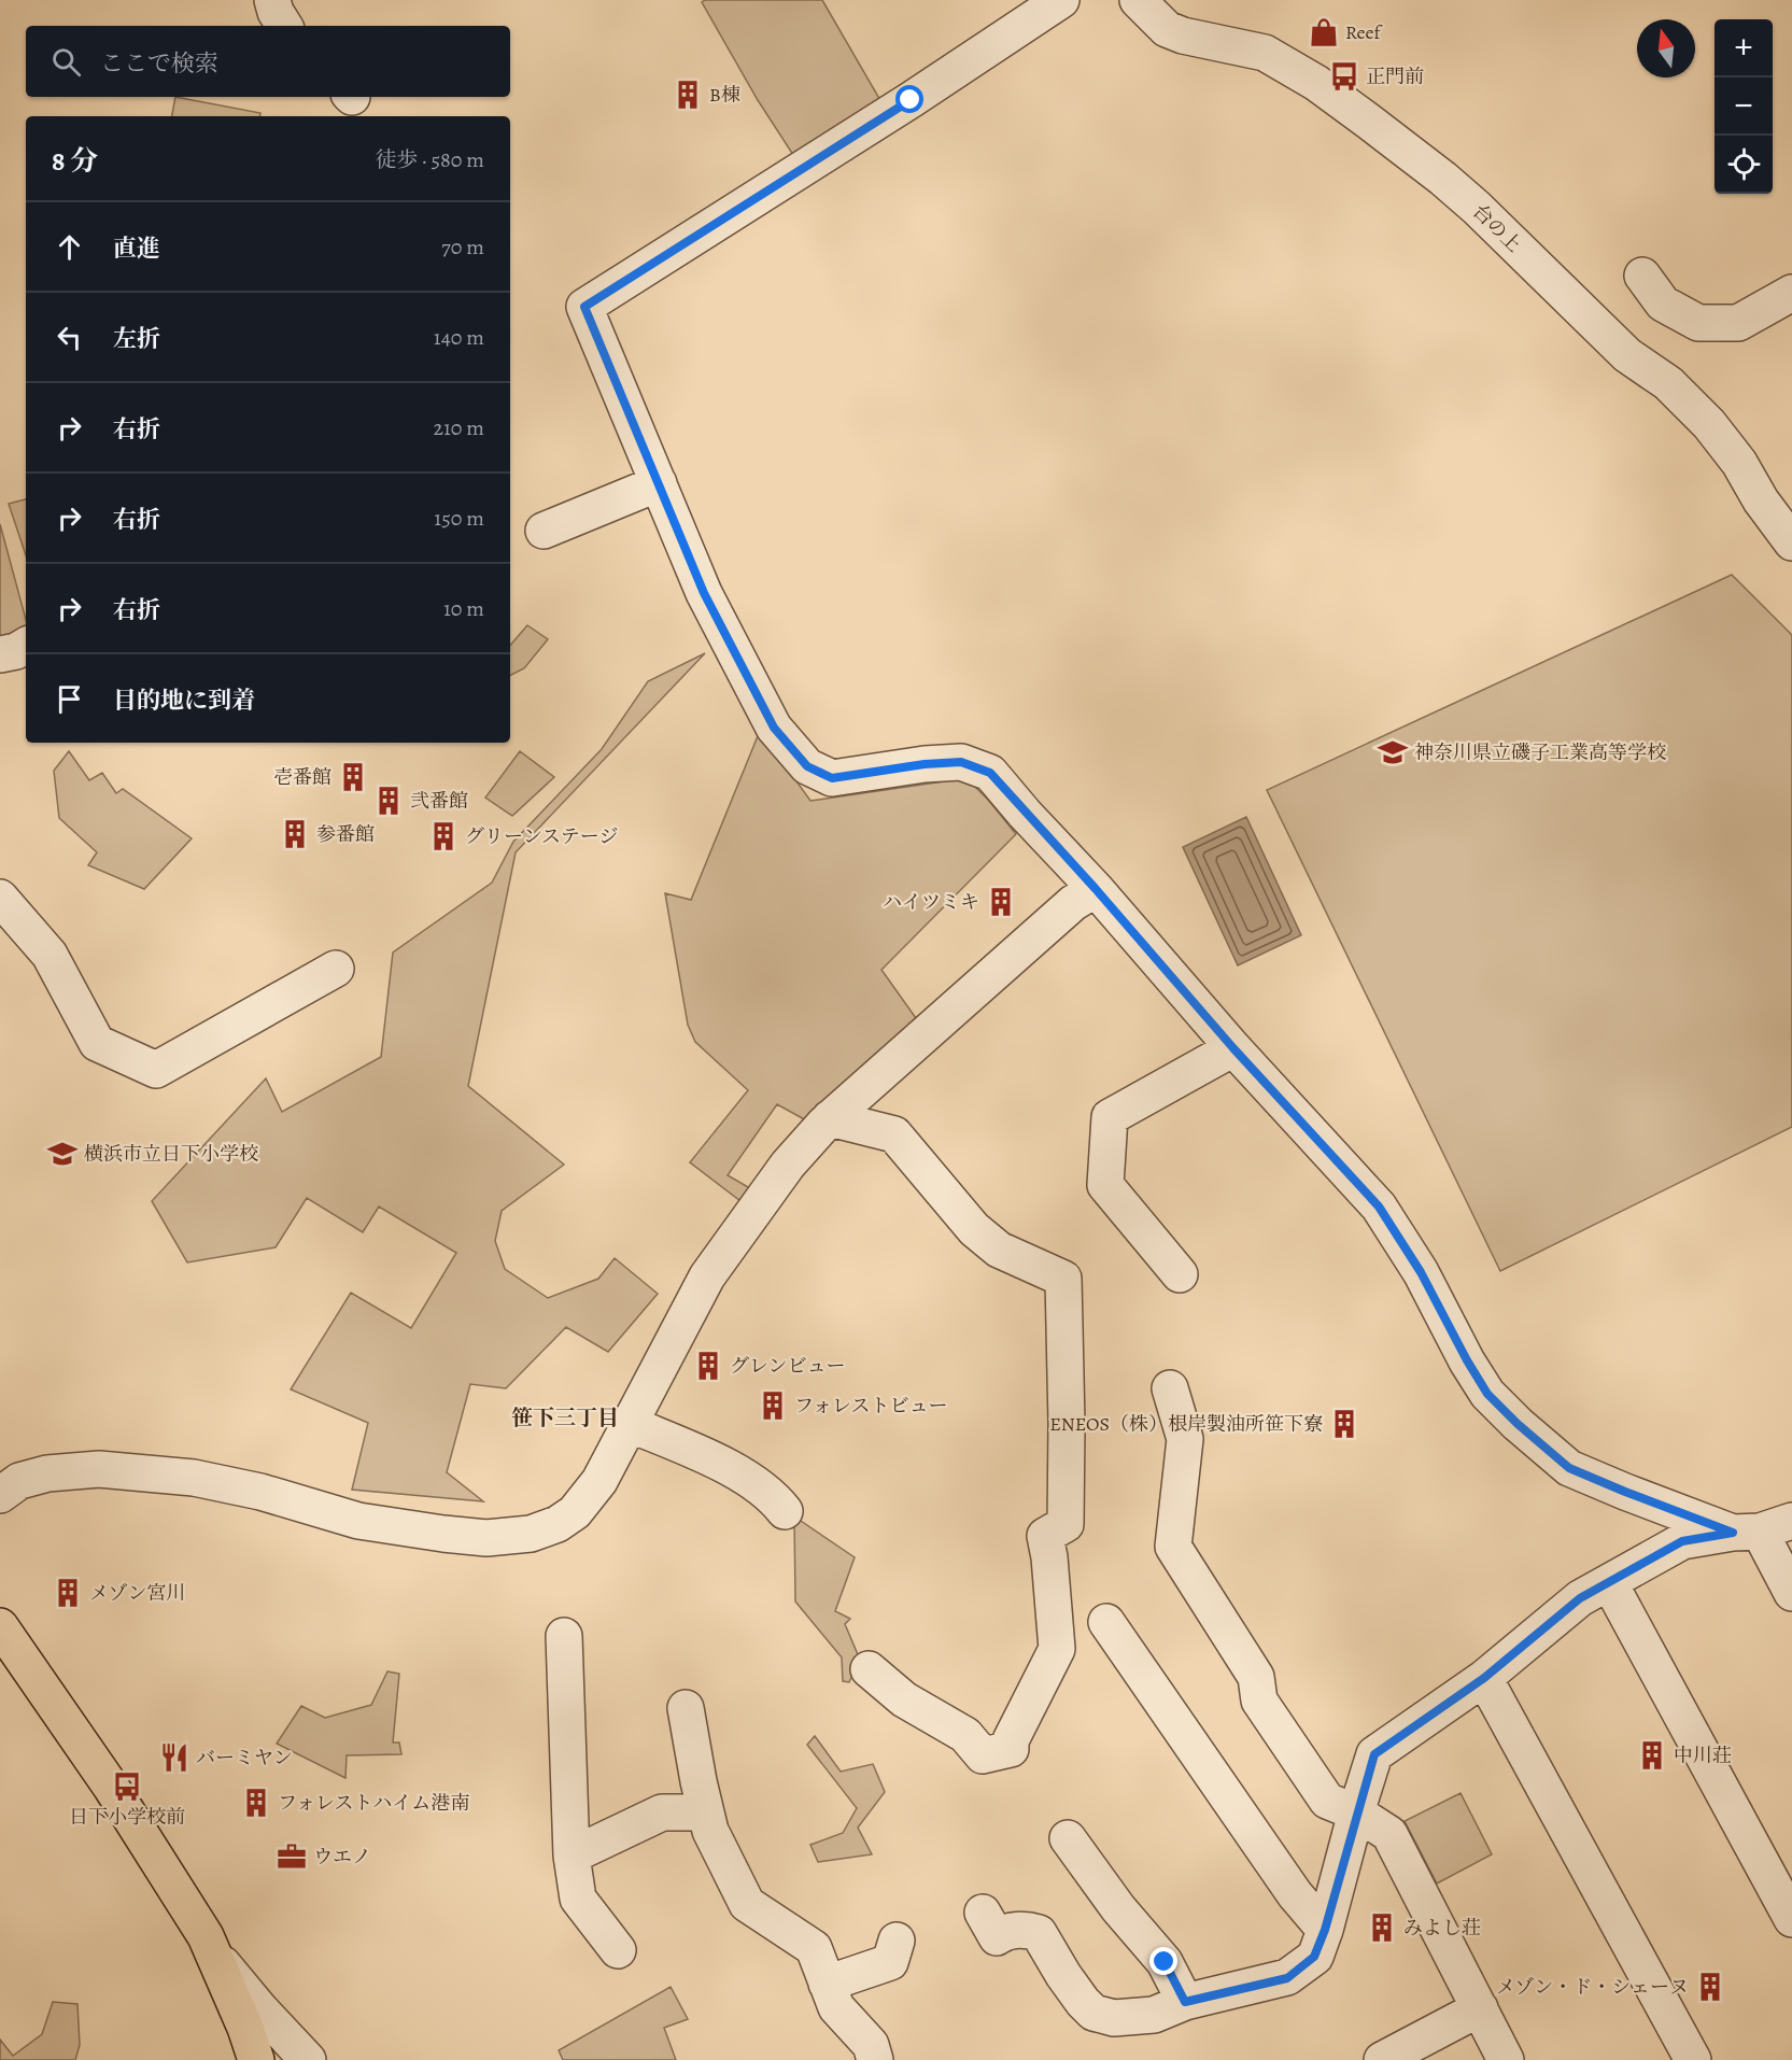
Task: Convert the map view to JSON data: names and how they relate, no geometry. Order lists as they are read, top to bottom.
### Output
{
  "streets": {
    "street": ["台の上"]
  },
  "districts": ["笹下三丁目"],
  "places": {
    "shop": ["Reef"],
    "bus stop": ["正門前", "日下小学校前"],
    "building": [
      "B棟",
      "壱番館",
      "弐番館",
      "参番館",
      "グリーンステージ",
      "ハイツミキ",
      "グレンビュー",
      "フォレストビュー",
      "ENEOS（株）根岸製油所笹下寮",
      "メゾン宮川",
      "中川荘",
      "フォレストハイム港南",
      "みよし荘",
      "メゾン・ド・シェーヌ"
    ],
    "school or university": ["神奈川県立磯子工業高等学校", "横浜市立日下小学校"],
    "restaurant": ["バーミヤン"],
    "office": ["ウエノ"]
  },
  "north": "top",
  "page": {
    "map_buttons": ["+", "−"],
    "search": "ここで検索",
    "heading": ["8 分", "徒歩 · 580 m"],
    "list": [
      ["直進", "70 m"],
      ["左折", "140 m"],
      ["右折", "210 m"],
      ["右折", "150 m"],
      ["右折", "10 m"],
      "目的地に到着"
    ]
  }
}
